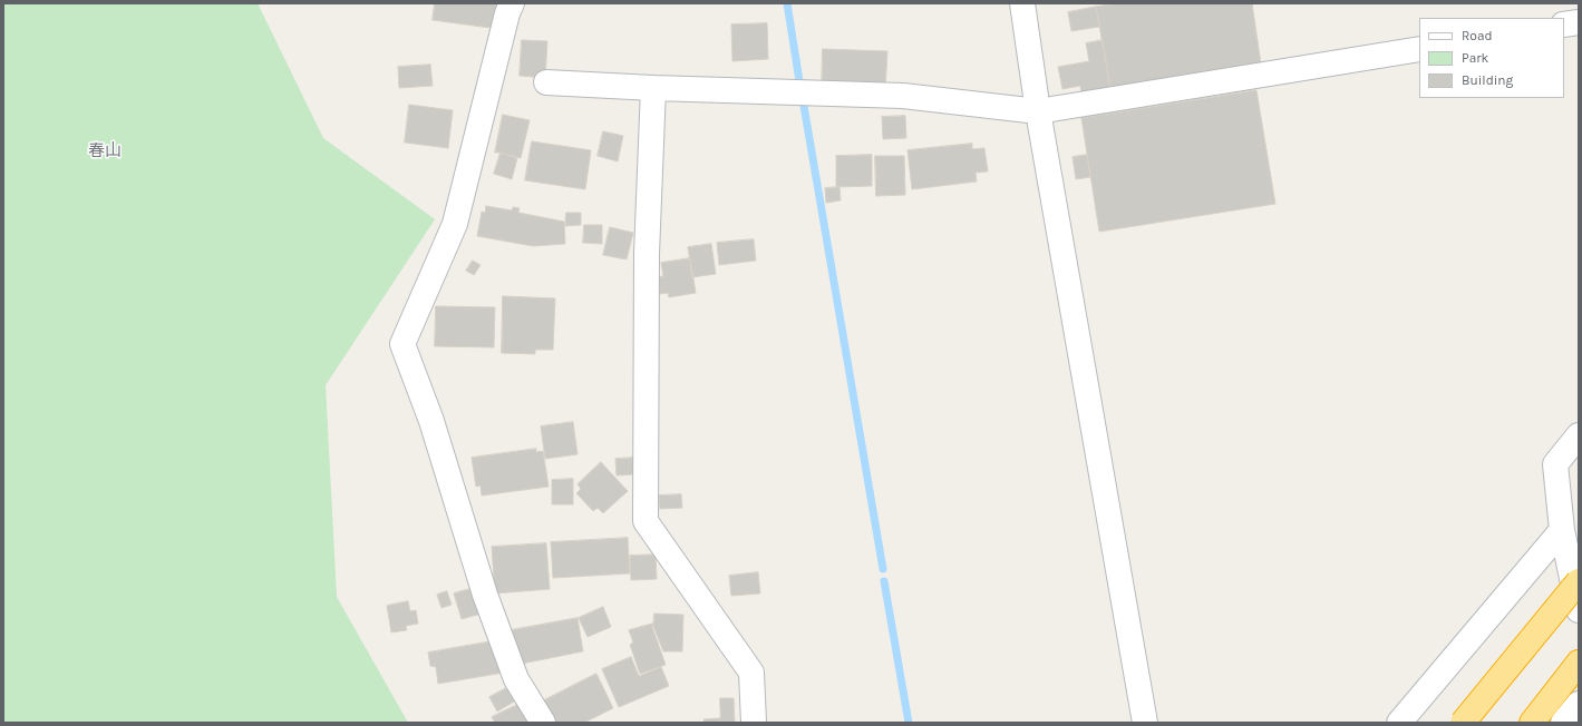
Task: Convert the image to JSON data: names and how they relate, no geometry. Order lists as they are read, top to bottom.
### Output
{
  "districts": ["春山"],
  "legend": ["Road", "Park", "Building"]
}
